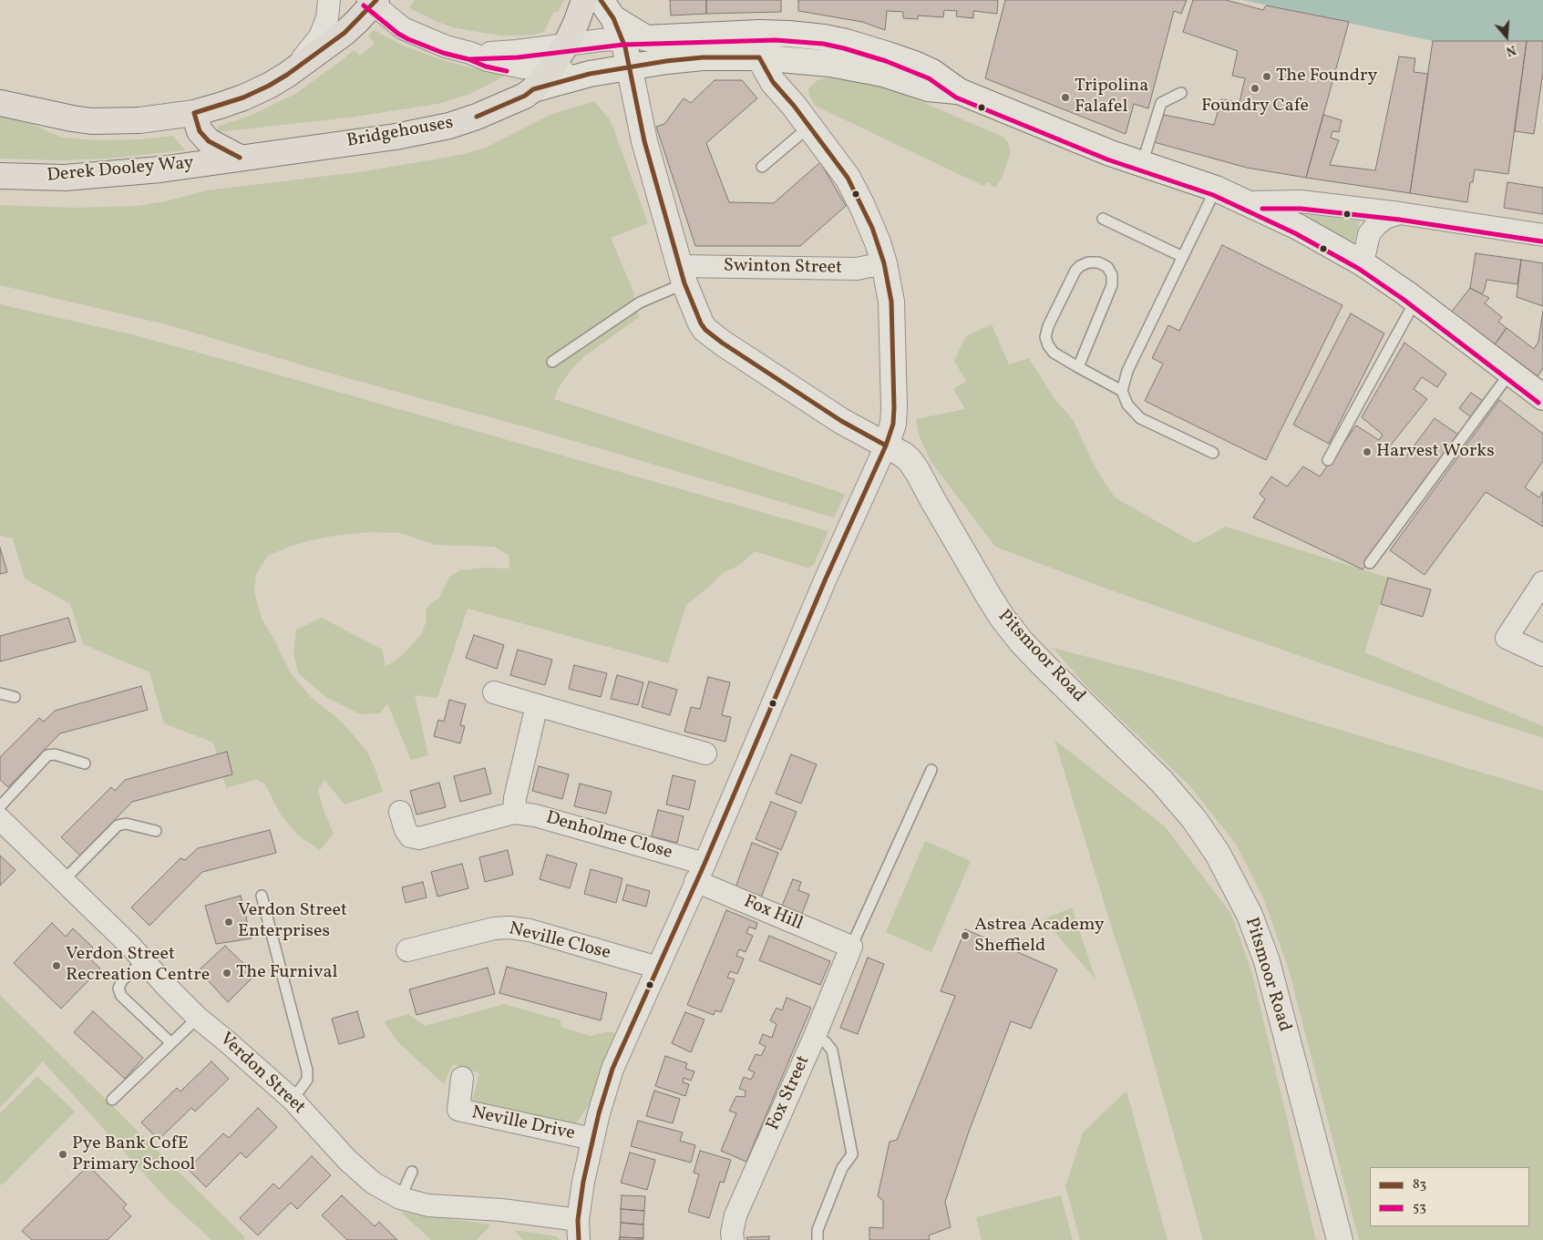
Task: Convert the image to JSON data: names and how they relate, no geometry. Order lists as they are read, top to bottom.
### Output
{
  "streets": {
    "highway": ["Bridgehouses", "Derek Dooley Way"],
    "street": [
      "Swinton Street",
      "Pitsmoor Road",
      "Denholme Close",
      "Fox Hill",
      "Neville Close",
      "Verdon Street",
      "Fox Street",
      "Neville Drive"
    ]
  },
  "crossings": [
    ["Bridgehouses", "Derek Dooley Way"],
    ["Swinton Street", "Pitsmoor Road"],
    ["Denholme Close", "Fox Hill"],
    ["Fox Hill", "Fox Street"]
  ],
  "places": [
    "The Foundry",
    "Foundry Cafe",
    "Tripolina Falafel",
    "Harvest Works",
    "Verdon Street Enterprises",
    "Astrea Academy Sheffield",
    "Verdon Street Recreation Centre",
    "The Furnival",
    "Pye Bank CofE Primary School"
  ],
  "lines": ["transit line 83", "transit line 53"],
  "legend": ["83", "53"],
  "north": "bottom"
}
